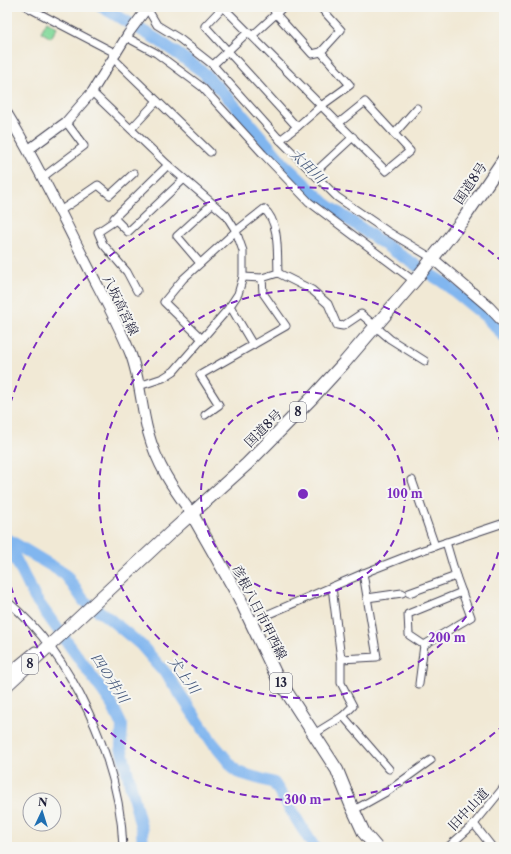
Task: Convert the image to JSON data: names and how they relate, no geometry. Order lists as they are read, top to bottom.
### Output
{
  "streets": {
    "main road": [
      "国道8号",
      "八坂高宮線",
      "8",
      "彦根八日市甲西線",
      "13"
    ],
    "street": ["旧中山道"]
  },
  "crossings": [
    ["国道8号", "八坂高宮線"],
    ["国道8号", "彦根八日市甲西線"],
    ["八坂高宮線", "彦根八日市甲西線"]
  ],
  "water": ["太田川", "犬上川", "四の井川"],
  "north": "top",
  "rings": ["100 m", "200 m", "300 m"]
}
